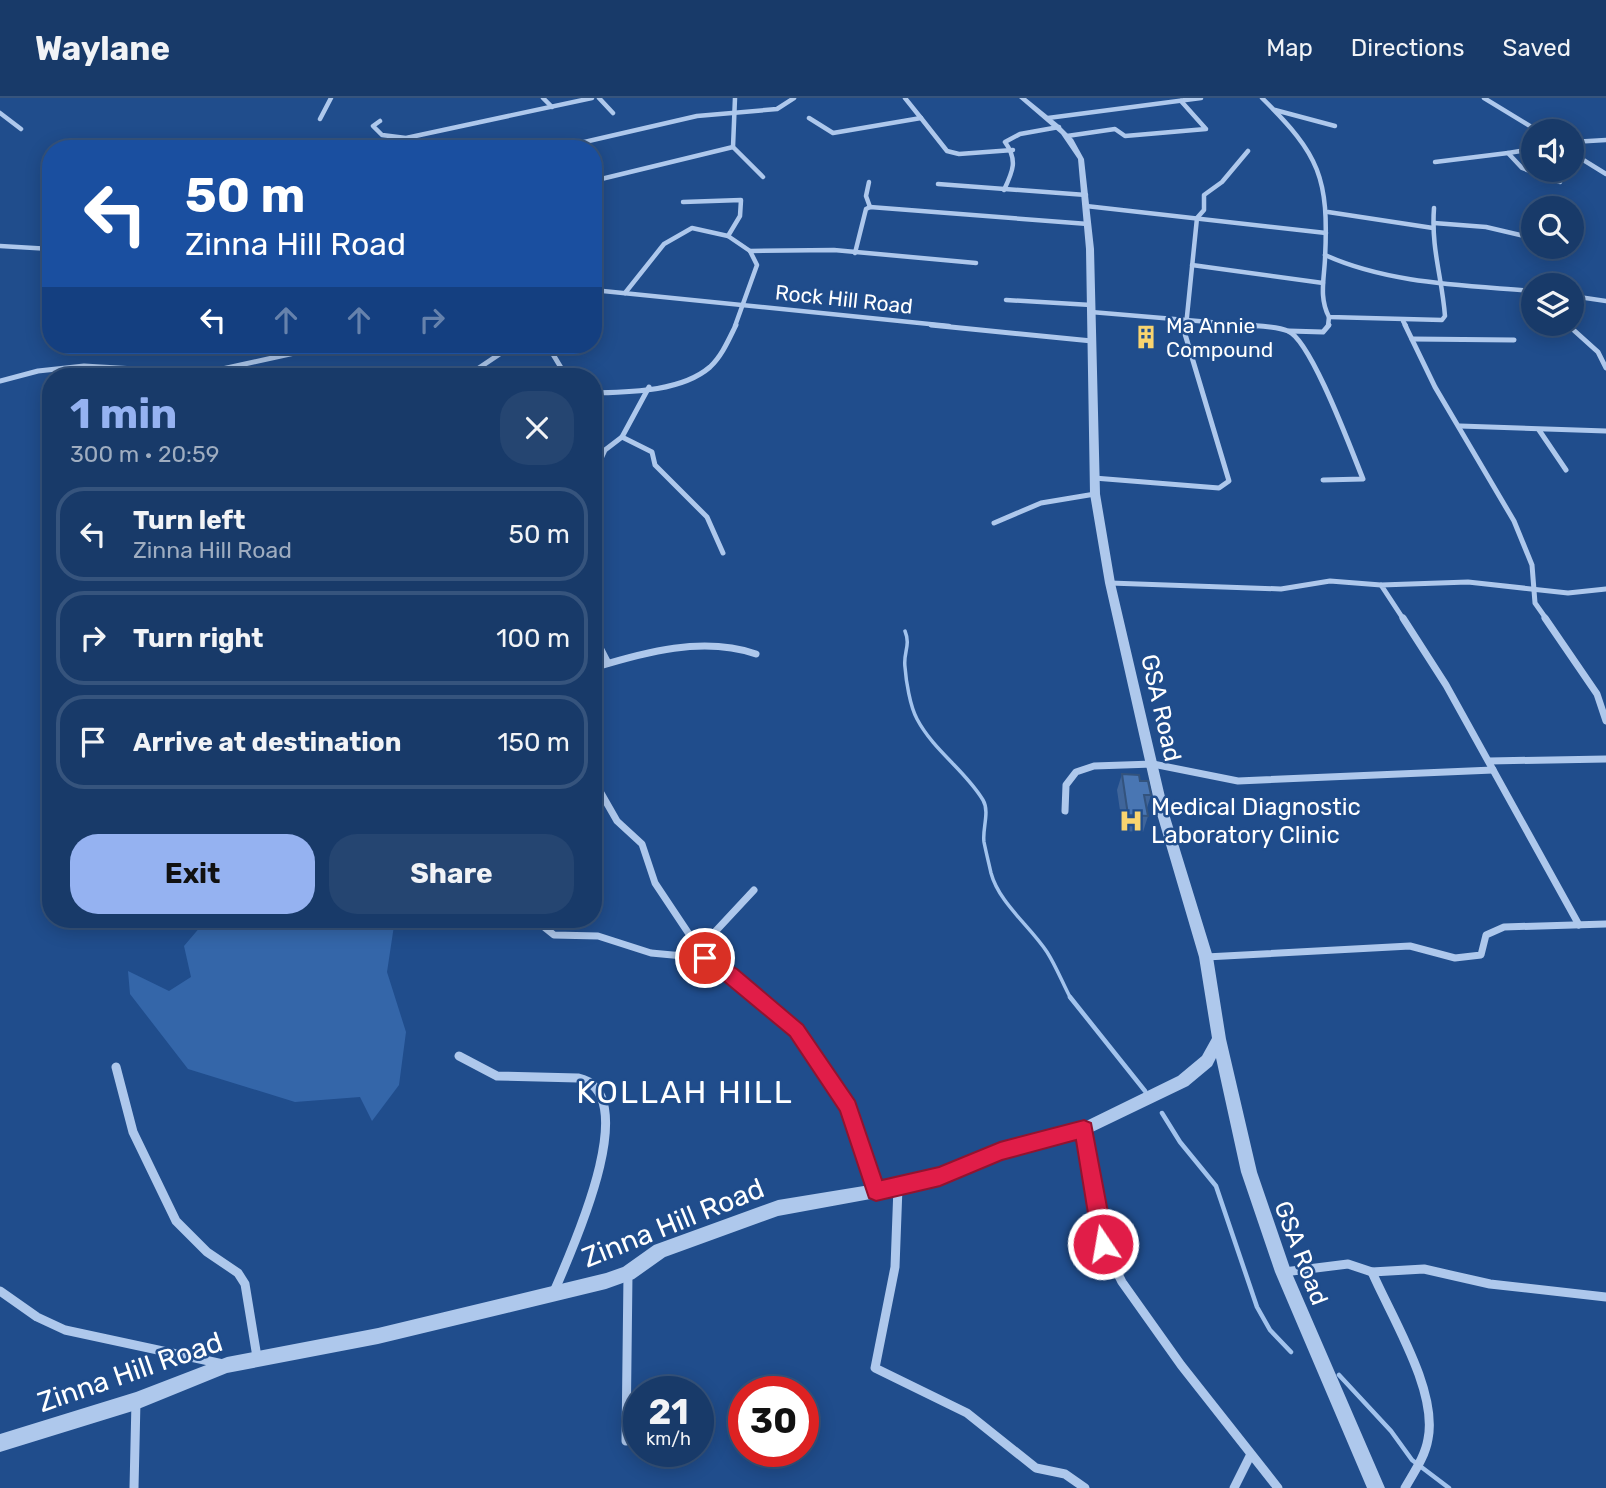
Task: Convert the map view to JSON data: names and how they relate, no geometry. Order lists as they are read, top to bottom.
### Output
{
  "streets": {
    "street": ["Rock Hill Road", "GSA Road", "Zinna Hill Road"]
  },
  "crossings": [
    ["Rock Hill Road", "GSA Road"],
    ["GSA Road", "Zinna Hill Road"]
  ],
  "districts": ["KOLLAH HILL"],
  "places": {
    "building": ["Ma Annie Compound"],
    "hospital": ["Medical Diagnostic Laboratory Clinic"]
  },
  "page": {
    "header": "Waylane",
    "nav": ["Map", "Directions", "Saved"],
    "turn": ["50 m", "Zinna Hill Road"],
    "heading": ["1 min", "300 m · 20:59"],
    "list": [
      {
        "name": "Turn left",
        "note": "Zinna Hill Road",
        "value": "50 m"
      },
      {
        "name": "Turn right",
        "value": "100 m"
      },
      {
        "name": "Arrive at destination",
        "value": "150 m"
      }
    ],
    "buttons": ["Exit", "Share"],
    "speed": "21 km/h",
    "limit": "30"
  }
}
